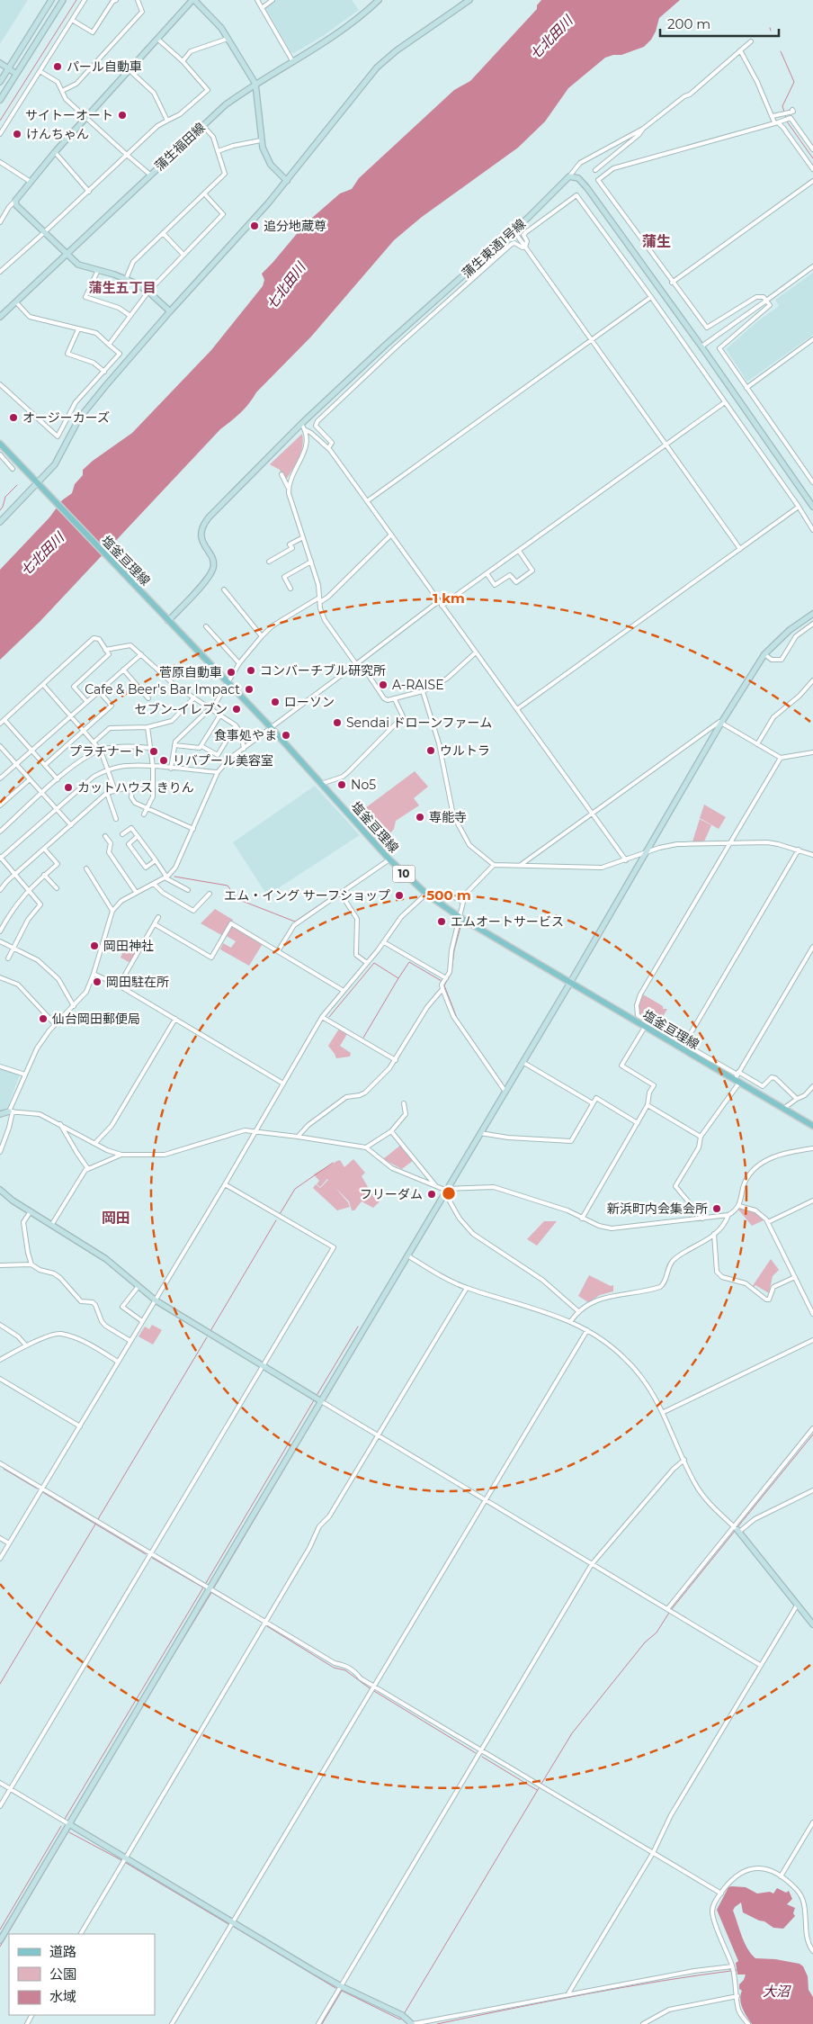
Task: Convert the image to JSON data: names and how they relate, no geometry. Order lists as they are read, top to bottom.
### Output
{
  "streets": {
    "main road": ["塩釜亘理線", "10"],
    "street": ["蒲生福田線", "蒲生東通1号線"]
  },
  "crossings": [
    ["蒲生東通1号線", "塩釜亘理線"]
  ],
  "districts": ["蒲生", "蒲生五丁目", "岡田"],
  "water": ["七北田川", "大沼"],
  "places": [
    "パール自動車",
    "サイトーオート",
    "けんちゃん",
    "追分地蔵尊",
    "オージーカーズ",
    "コンバーチブル研究所",
    "菅原自動車",
    "A-RAISE",
    "Cafe & Beer's Bar Impact",
    "ローソン",
    "セブン-イレブン",
    "Sendai ドローンファーム",
    "食事処やま",
    "ウルトラ",
    "プラチナート",
    "リバプール美容室",
    "No5",
    "カットハウス きりん",
    "専能寺",
    "エム・イング サーフショップ",
    "エムオートサービス",
    "岡田神社",
    "岡田駐在所",
    "仙台岡田郵便局",
    "フリーダム",
    "新浜町内会集会所"
  ],
  "legend": ["道路", "公園", "水域"],
  "scale_bar": "200 m",
  "rings": ["1 km", "500 m"]
}
